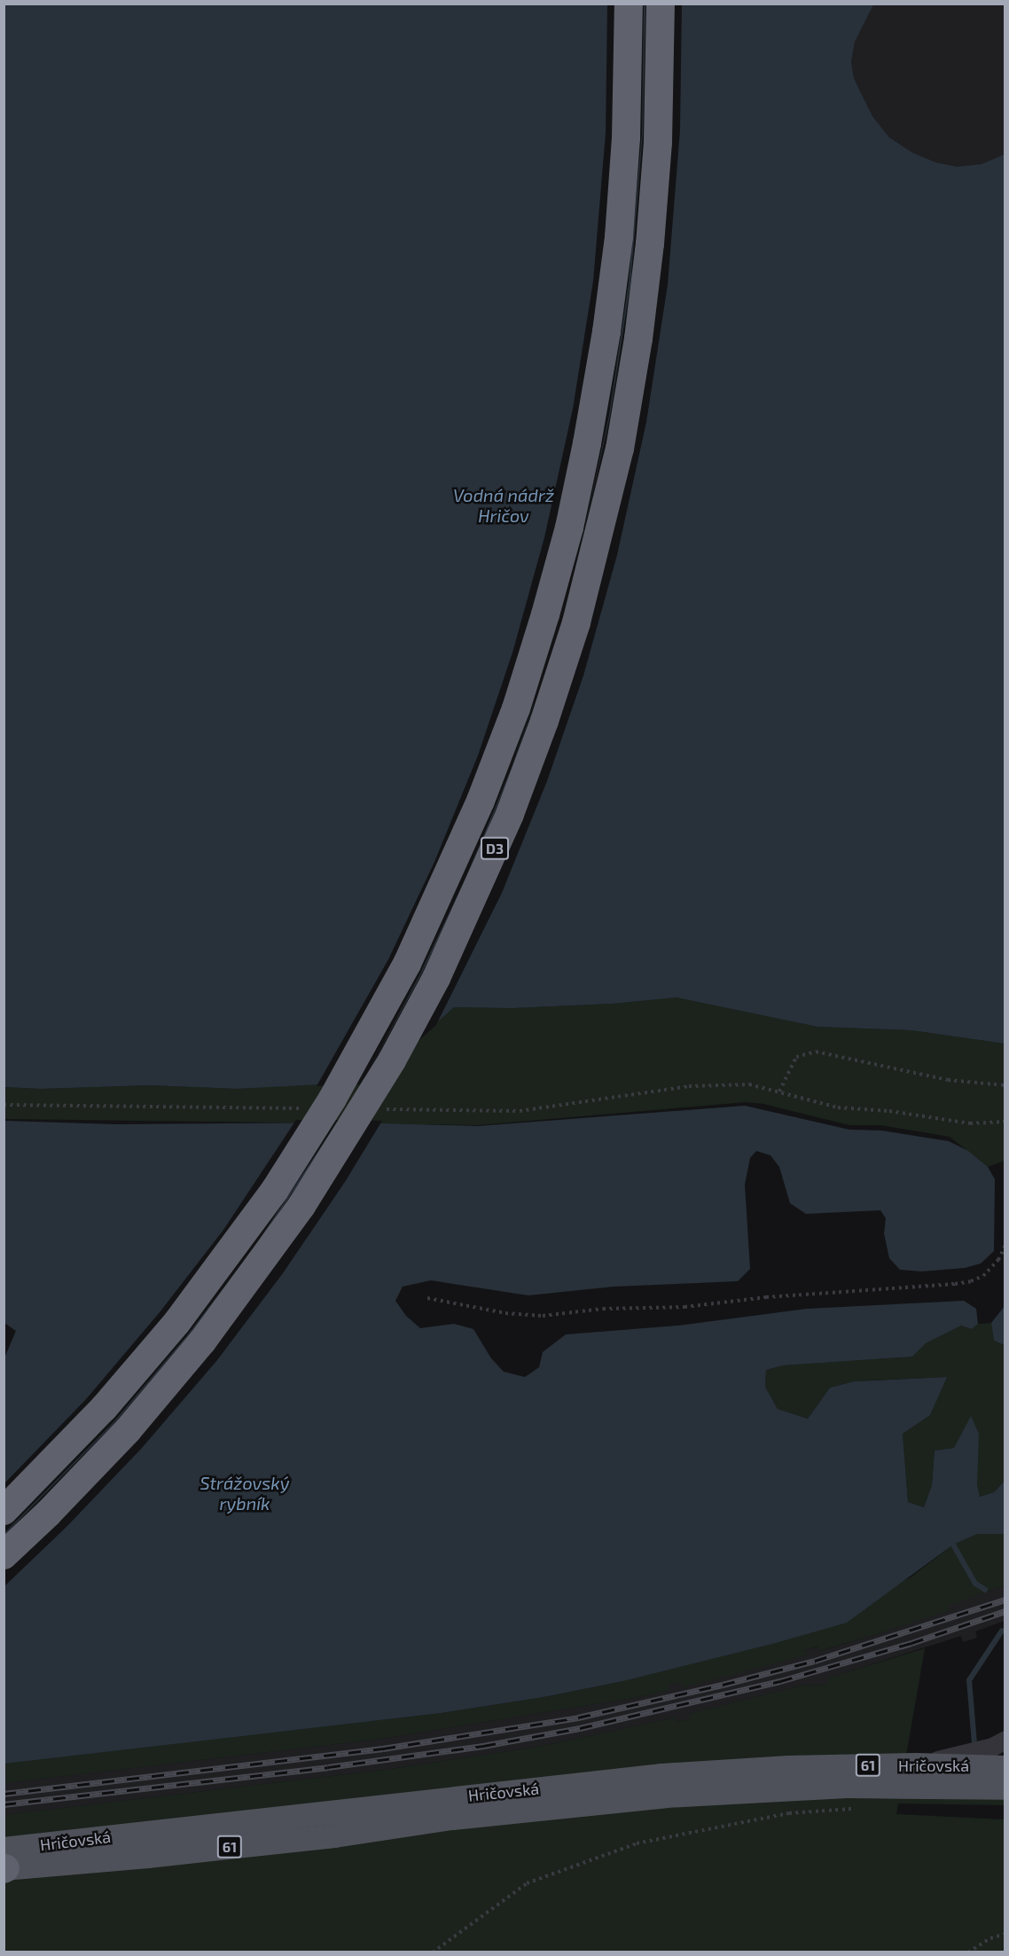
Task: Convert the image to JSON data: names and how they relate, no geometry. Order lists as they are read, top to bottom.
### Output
{
  "streets": {
    "highway": ["D3"],
    "main road": ["61", "Hričovská"]
  },
  "water": ["Vodná nádrž Hričov", "Strážovský rybník"]
}
